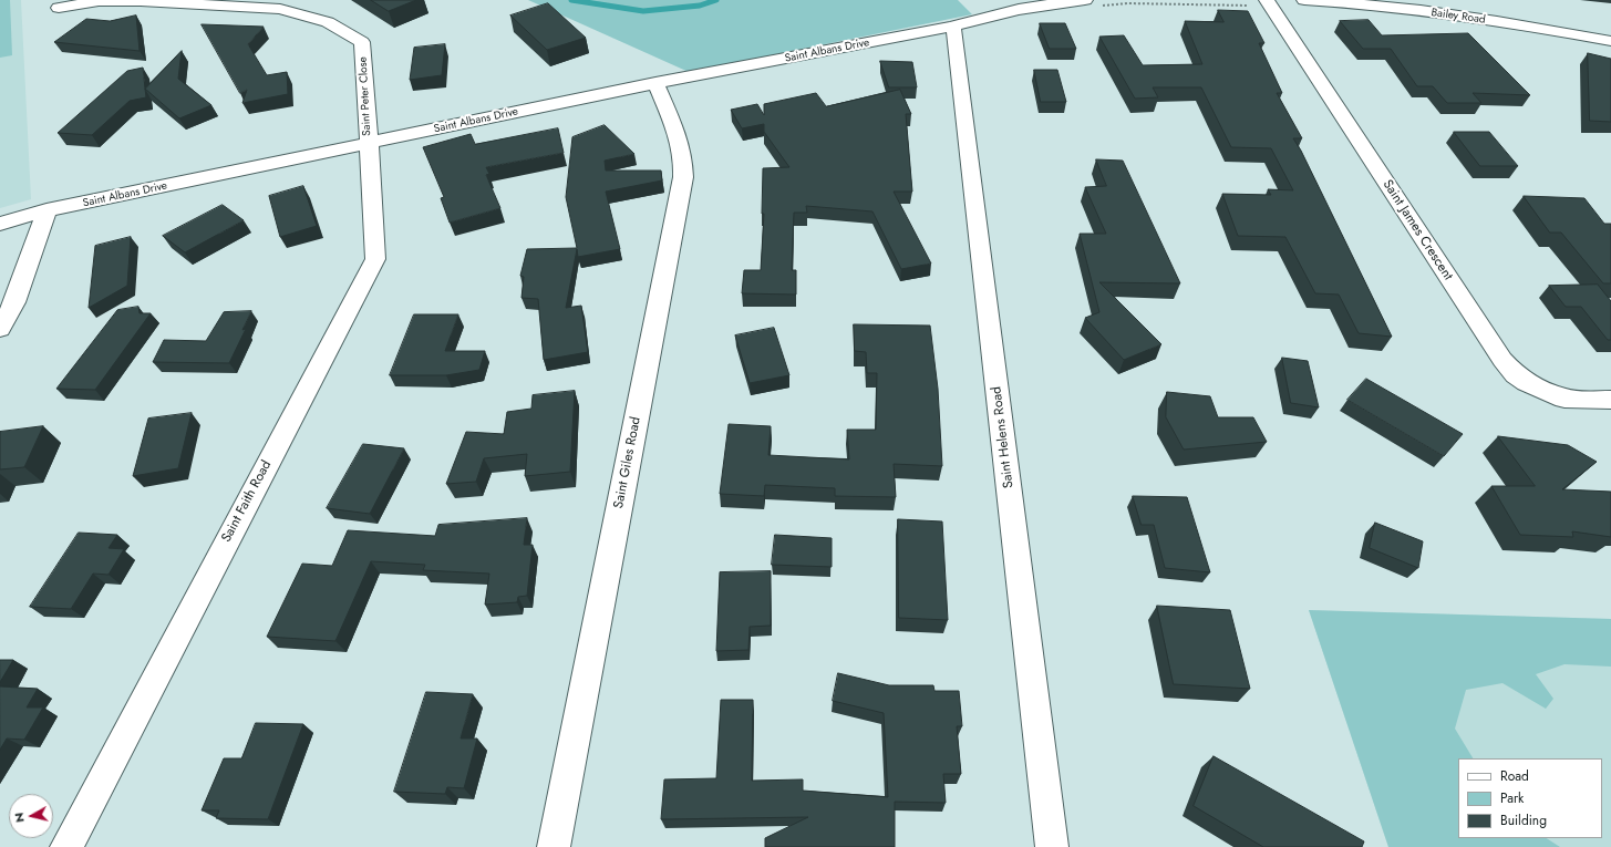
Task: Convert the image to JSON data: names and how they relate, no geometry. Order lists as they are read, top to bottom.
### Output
{
  "streets": {
    "street": [
      "Bailey Road",
      "Saint Albans Drive",
      "Saint Peter Close",
      "Saint James Crescent",
      "Saint Helens Road",
      "Saint Giles Road",
      "Saint Faith Road"
    ]
  },
  "crossings": [
    ["Saint Albans Drive", "Saint Peter Close"],
    ["Saint Albans Drive", "Saint Helens Road"],
    ["Saint Albans Drive", "Saint Giles Road"],
    ["Saint Albans Drive", "Saint Faith Road"],
    ["Saint Peter Close", "Saint Faith Road"]
  ],
  "legend": ["Road", "Park", "Building"],
  "north": "left"
}
